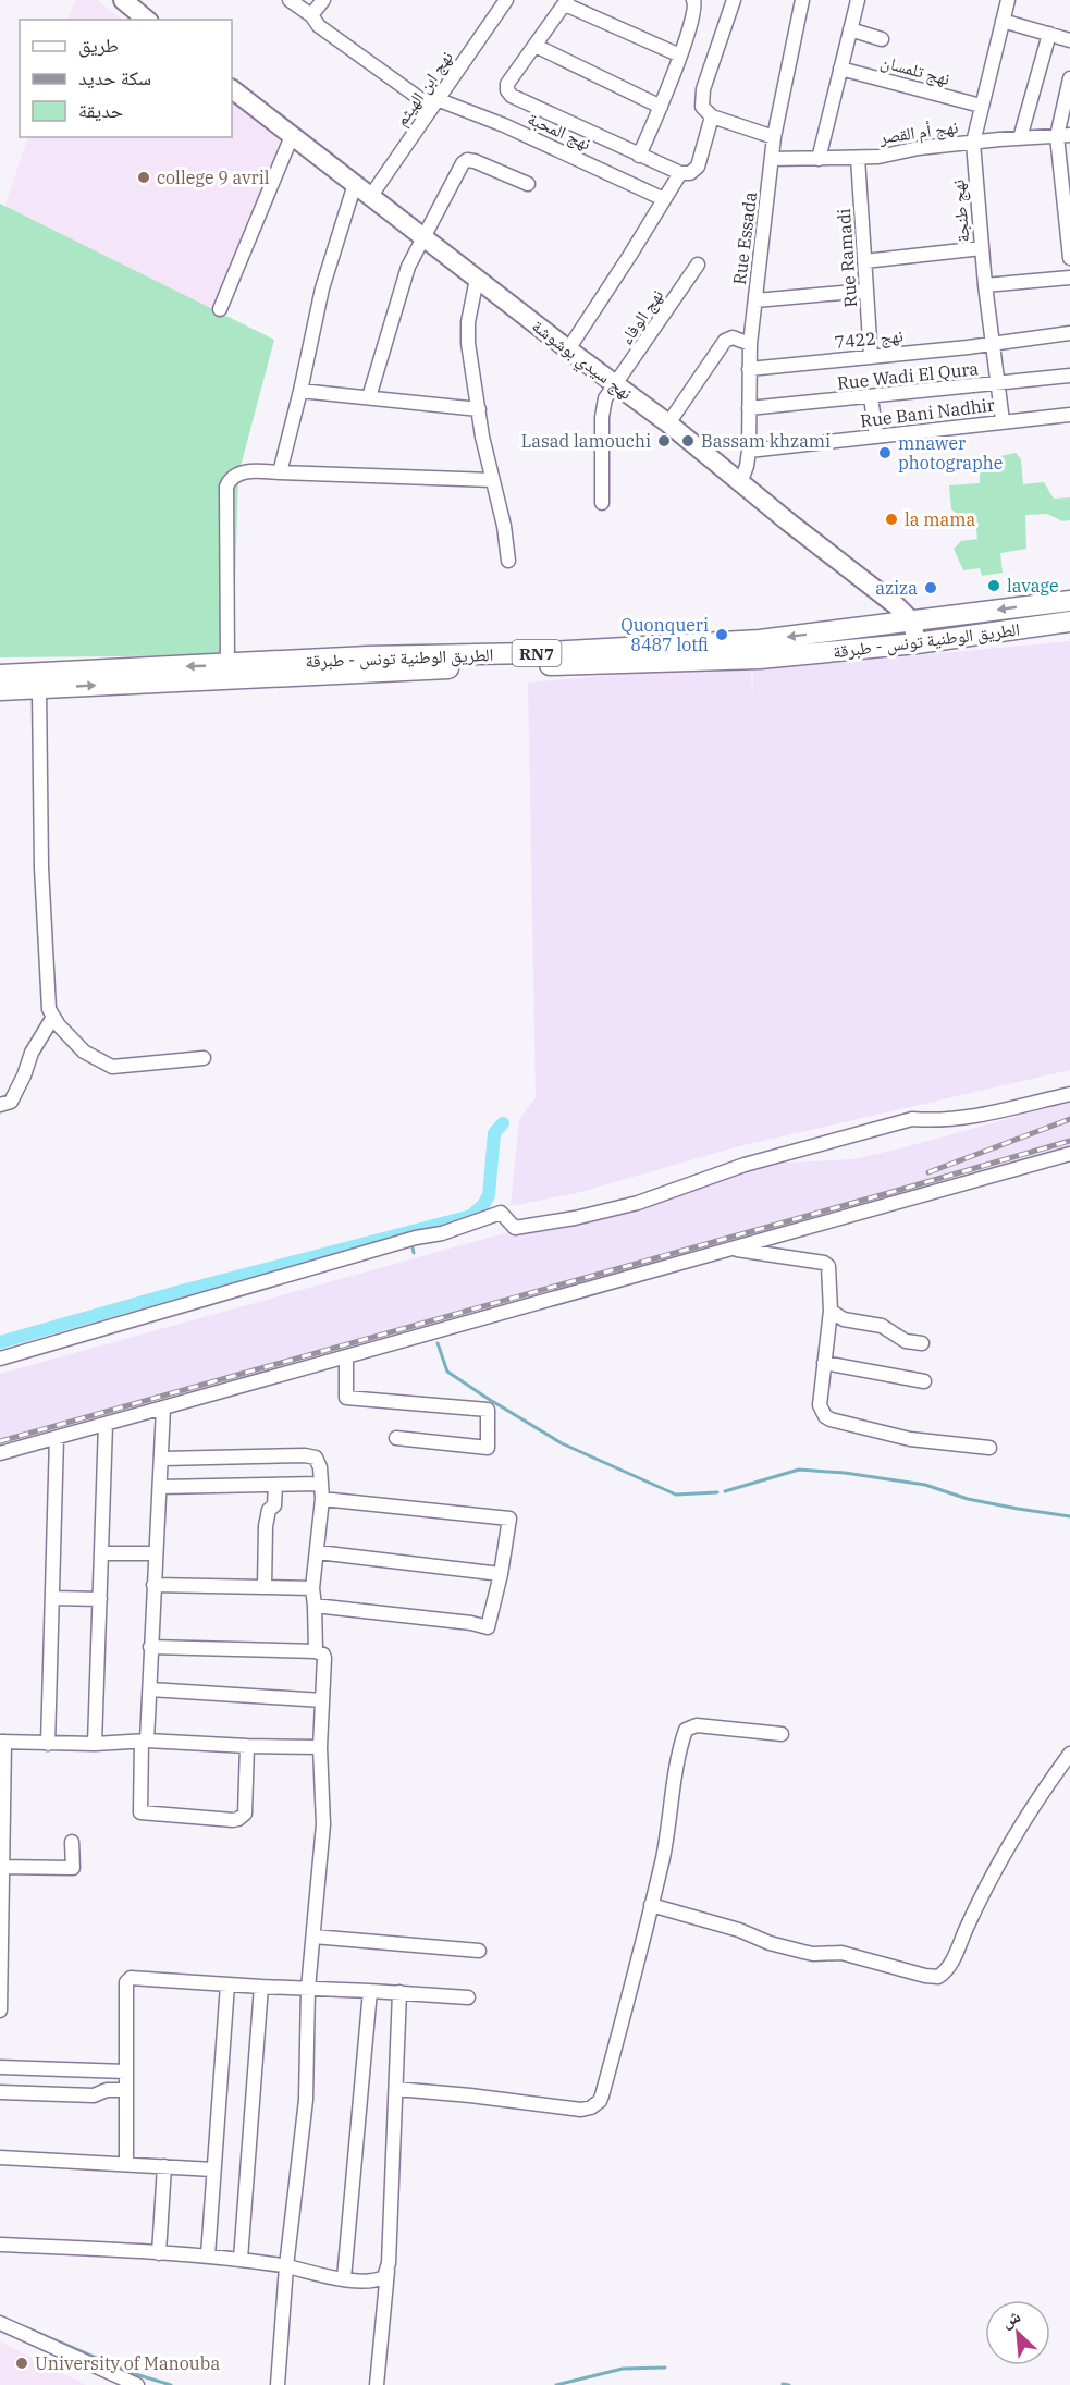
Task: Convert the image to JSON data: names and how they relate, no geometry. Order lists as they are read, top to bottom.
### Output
{
  "streets": {
    "main road": ["الطريق الوطنية تونس - طبرقة", "RN7"],
    "street": [
      "نهج تلمسان",
      "نهج ابن الهيثم",
      "نهج المحبة",
      "نهج أم القصر",
      "نهج طنجة",
      "Rue Essada",
      "Rue Ramadi",
      "نهج الوفاء",
      "نهج 7422",
      "نهج سيدي بوشوشة",
      "Rue Wadi El Qura",
      "Rue Bani Nadhir"
    ]
  },
  "crossings": [
    ["نهج تلمسان", "نهج طنجة"],
    ["نهج ابن الهيثم", "نهج المحبة"],
    ["نهج ابن الهيثم", "نهج سيدي بوشوشة"],
    ["نهج أم القصر", "نهج طنجة"],
    ["نهج أم القصر", "Rue Essada"],
    ["نهج أم القصر", "Rue Ramadi"],
    ["نهج طنجة", "نهج 7422"],
    ["نهج طنجة", "Rue Wadi El Qura"],
    ["نهج طنجة", "Rue Bani Nadhir"],
    ["Rue Essada", "نهج 7422"],
    ["Rue Essada", "نهج سيدي بوشوشة"],
    ["Rue Essada", "Rue Wadi El Qura"],
    ["Rue Essada", "Rue Bani Nadhir"],
    ["Rue Ramadi", "نهج 7422"],
    ["نهج الوفاء", "نهج سيدي بوشوشة"],
    ["نهج سيدي بوشوشة", "الطريق الوطنية تونس - طبرقة"]
  ],
  "places": [
    "college 9 avril",
    "Lasad lamouchi",
    "Bassam khzami",
    "mnawer photographe",
    "la mama",
    "lavage",
    "aziza",
    "Quonqueri 8487 lotfi",
    "University of Manouba"
  ],
  "legend": ["طريق", "سكة حديد", "حديقة"],
  "north": "top left"
}
